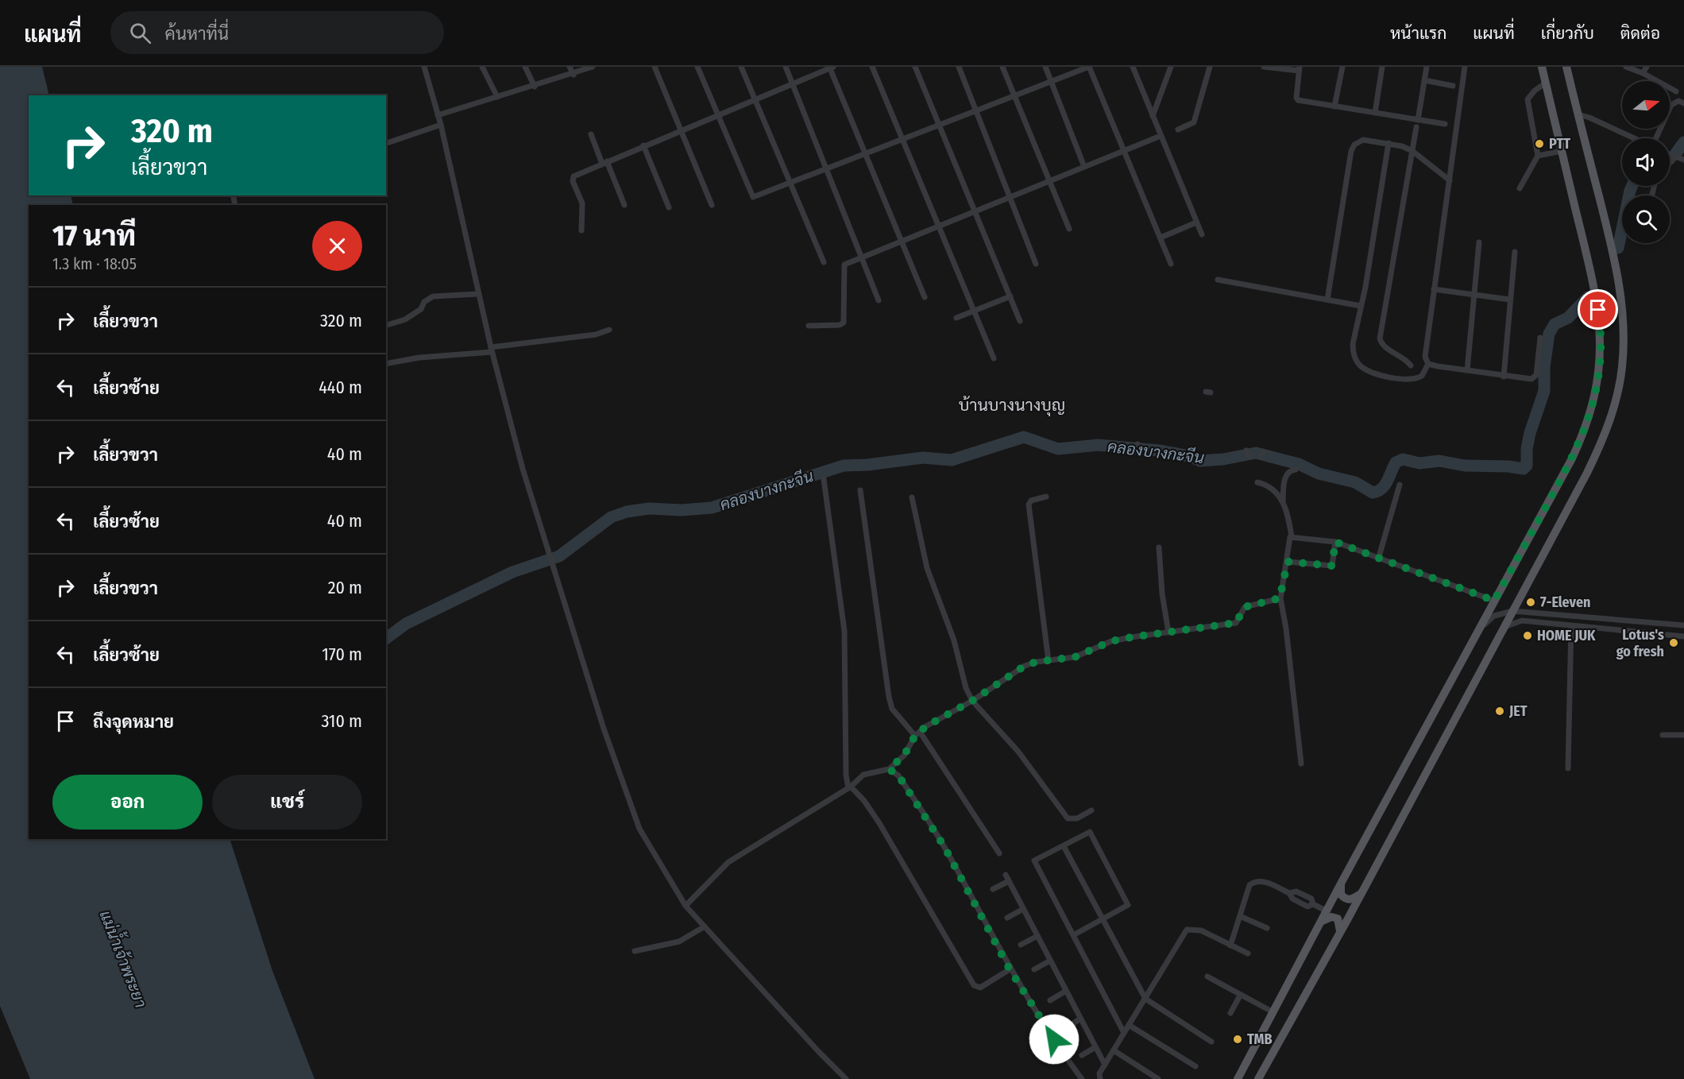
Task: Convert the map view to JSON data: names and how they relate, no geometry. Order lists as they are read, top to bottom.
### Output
{
  "districts": ["บ้านบางนางบุญ"],
  "water": ["คลองบางกะจีน", "แม่น้ำเจ้าพระยา"],
  "places": [
    "PTT",
    "7-Eleven",
    "HOME JUK",
    "Lotus's go fresh",
    "JET",
    "TMB"
  ],
  "north": "right",
  "page": {
    "header": "แผนที่",
    "search": "ค้นหาที่นี่",
    "nav": [
      "หน้าแรก",
      "แผนที่",
      "เกี่ยวกับ",
      "ติดต่อ"
    ],
    "turn": ["320 m", "เลี้ยวขวา"],
    "heading": ["17 นาที", "1.3 km · 18:05"],
    "list": [
      {
        "name": "เลี้ยวขวา",
        "value": "320 m"
      },
      {
        "name": "เลี้ยวซ้าย",
        "value": "440 m"
      },
      {
        "name": "เลี้ยวขวา",
        "value": "40 m"
      },
      {
        "name": "เลี้ยวซ้าย",
        "value": "40 m"
      },
      {
        "name": "เลี้ยวขวา",
        "value": "20 m"
      },
      {
        "name": "เลี้ยวซ้าย",
        "value": "170 m"
      },
      {
        "name": "ถึงจุดหมาย",
        "value": "310 m"
      }
    ],
    "buttons": ["ออก", "แชร์"]
  }
}
